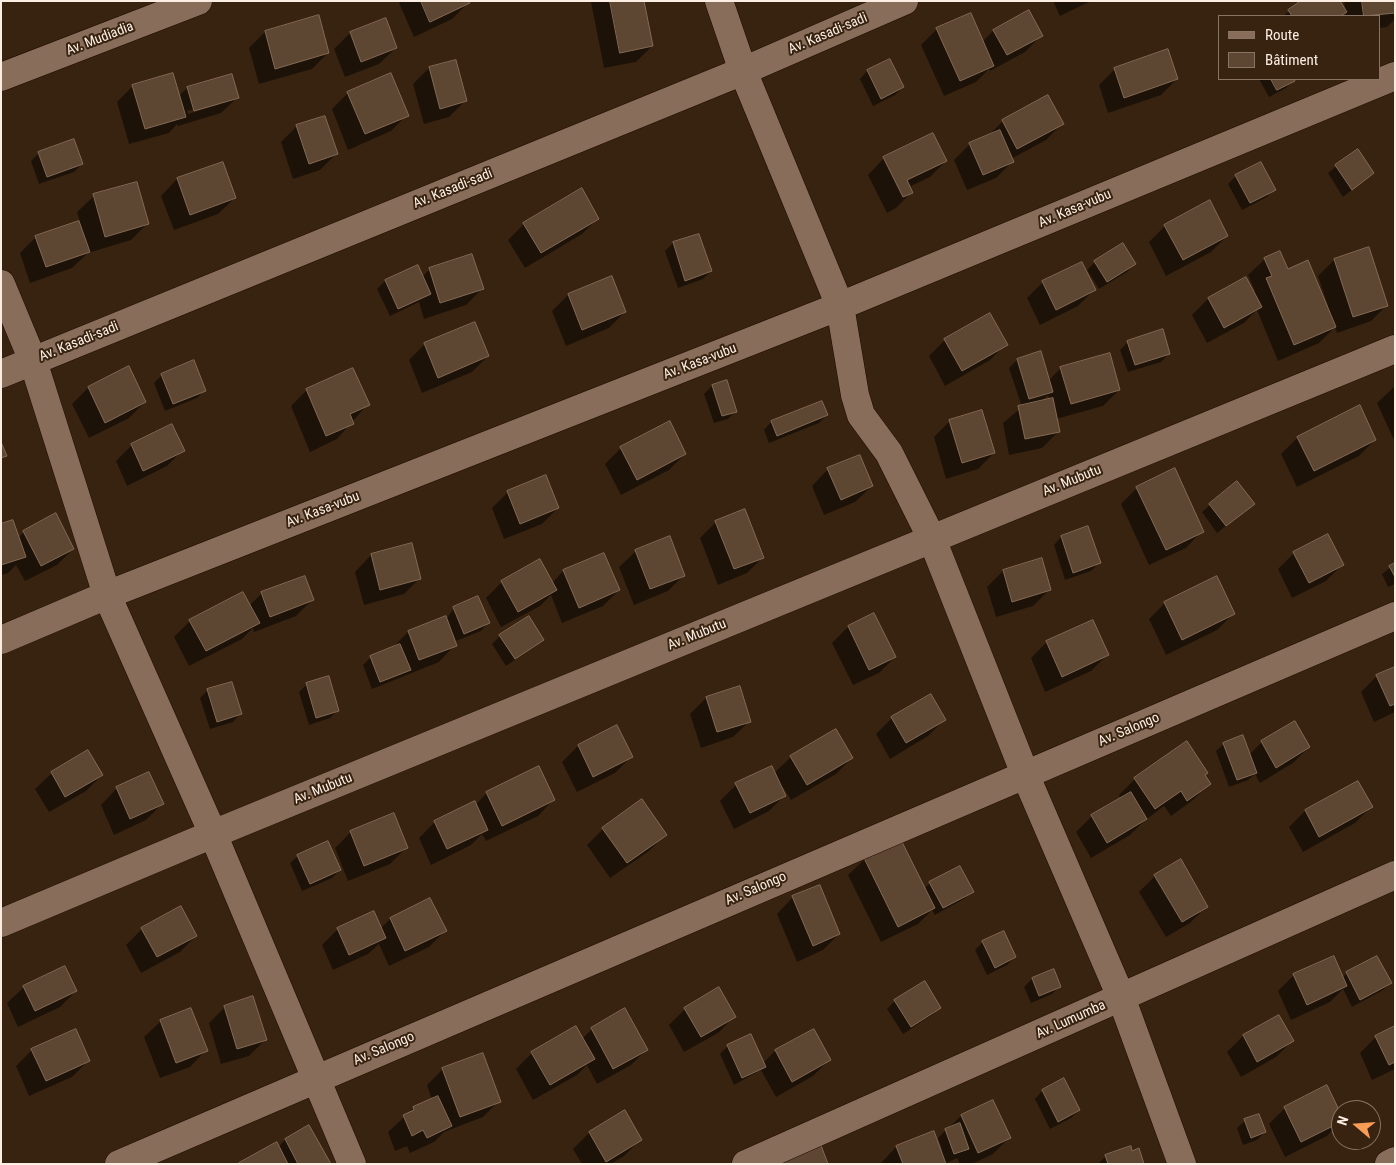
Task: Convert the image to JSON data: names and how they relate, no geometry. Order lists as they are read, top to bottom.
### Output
{
  "streets": {
    "street": [
      "Av. Kasadi-sadi",
      "Av. Mudiadia",
      "Av. Kasa-vubu",
      "Av. Mubutu",
      "Av. Salongo",
      "Av. Lumumba"
    ]
  },
  "legend": ["Route", "Bâtiment"],
  "north": "left"
}
